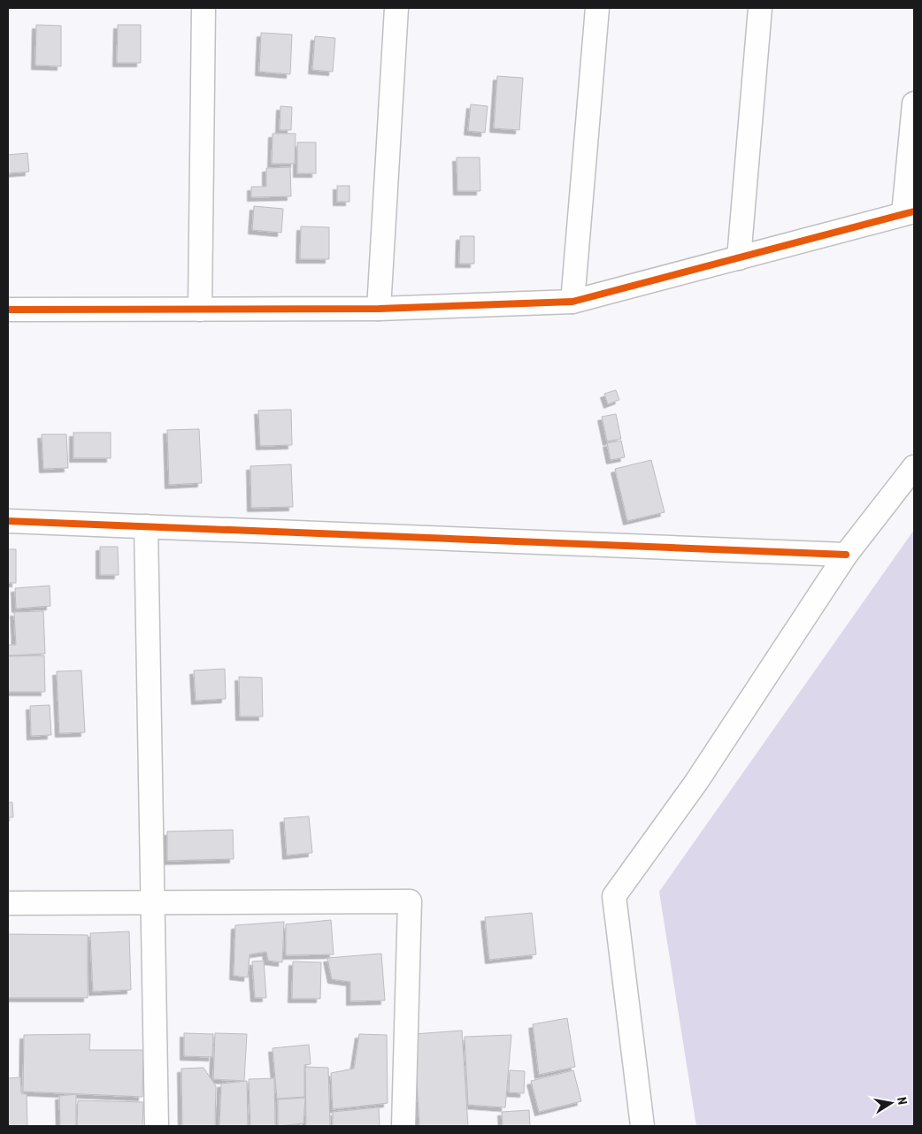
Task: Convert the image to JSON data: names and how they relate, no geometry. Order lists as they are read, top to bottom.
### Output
{
  "north": "right"
}
